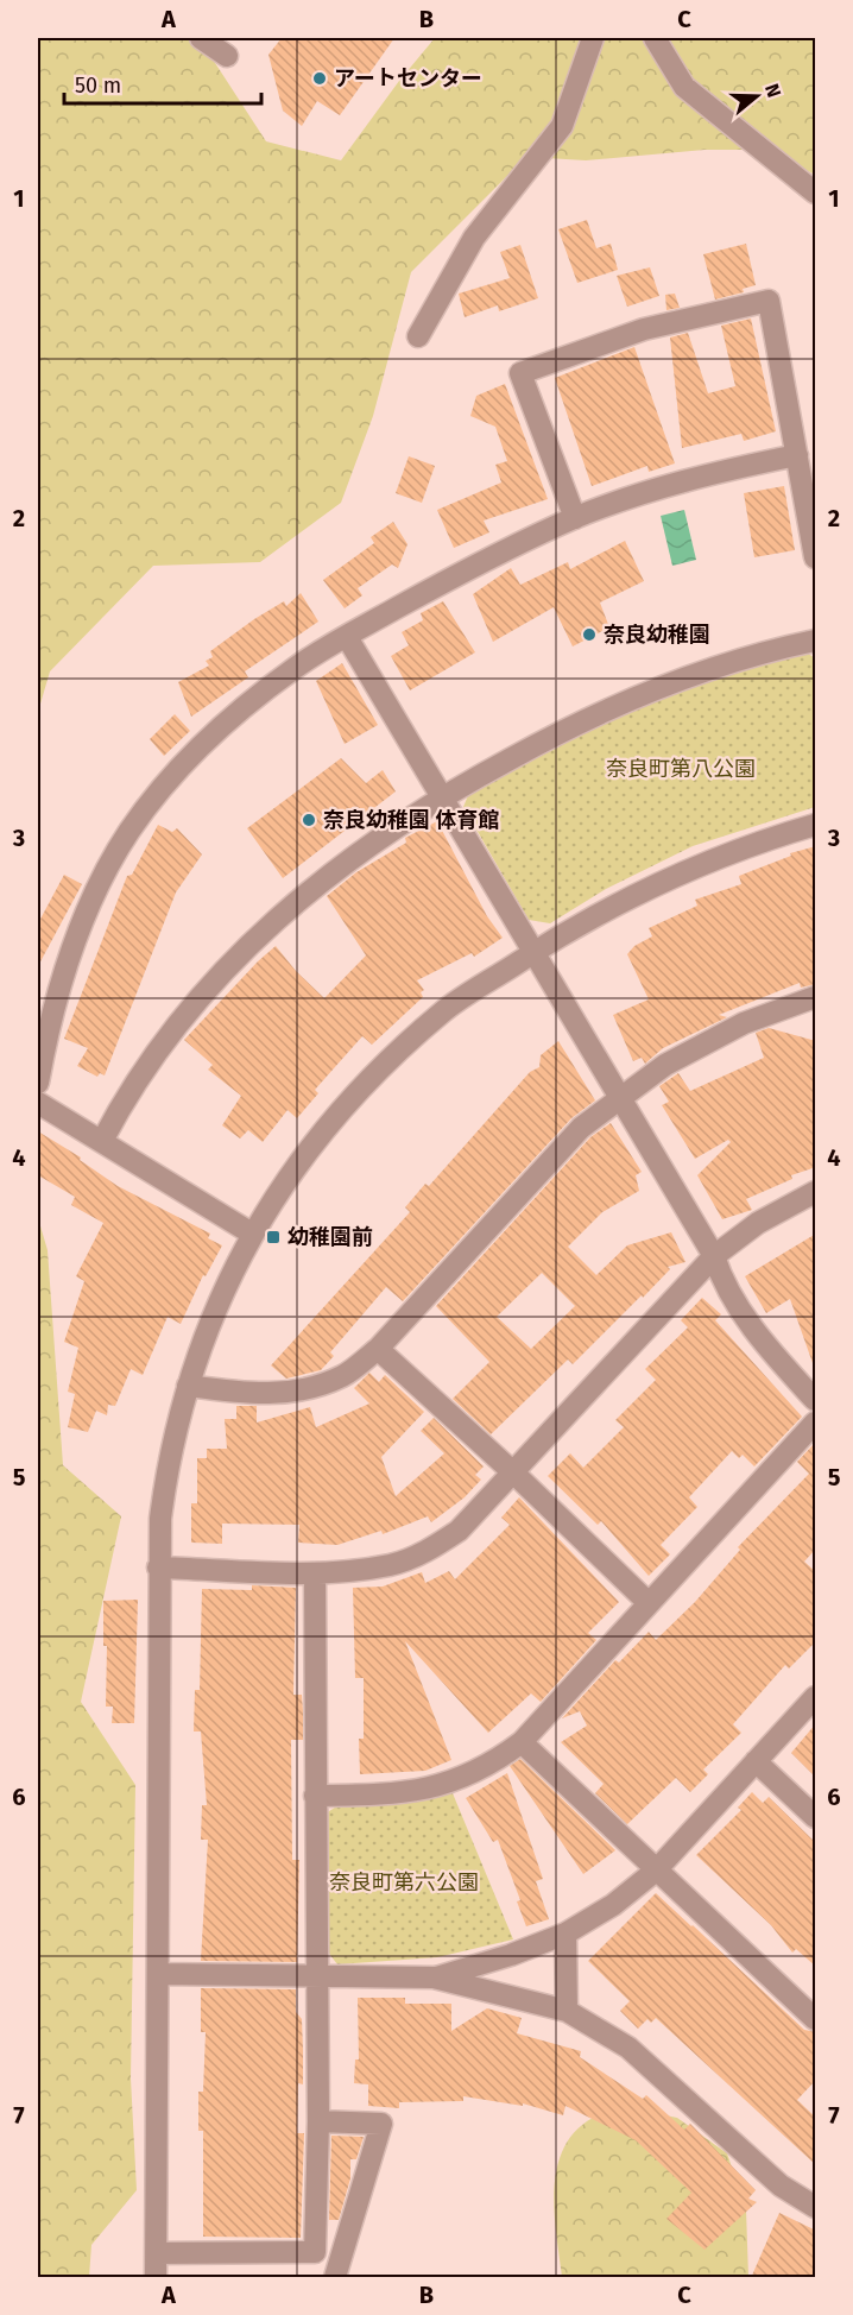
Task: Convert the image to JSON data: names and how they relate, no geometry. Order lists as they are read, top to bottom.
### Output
{
  "parks": ["奈良町第八公園", "奈良町第六公園"],
  "places": {
    "other": ["アートセンター", "奈良幼稚園", "奈良幼稚園 体育館"],
    "transit": ["幼稚園前"]
  },
  "scale_bar": "50 m",
  "north": "right",
  "grid": {
    "columns": ["A", "B", "C"],
    "rows": [
      "1",
      "2",
      "3",
      "4",
      "5",
      "6",
      "7"
    ]
  }
}
